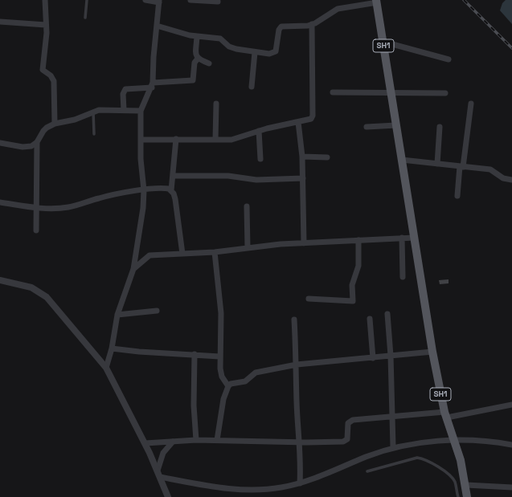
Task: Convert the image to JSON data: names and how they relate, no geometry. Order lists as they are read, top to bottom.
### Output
{
  "streets": {
    "main road": ["SH1"]
  }
}
